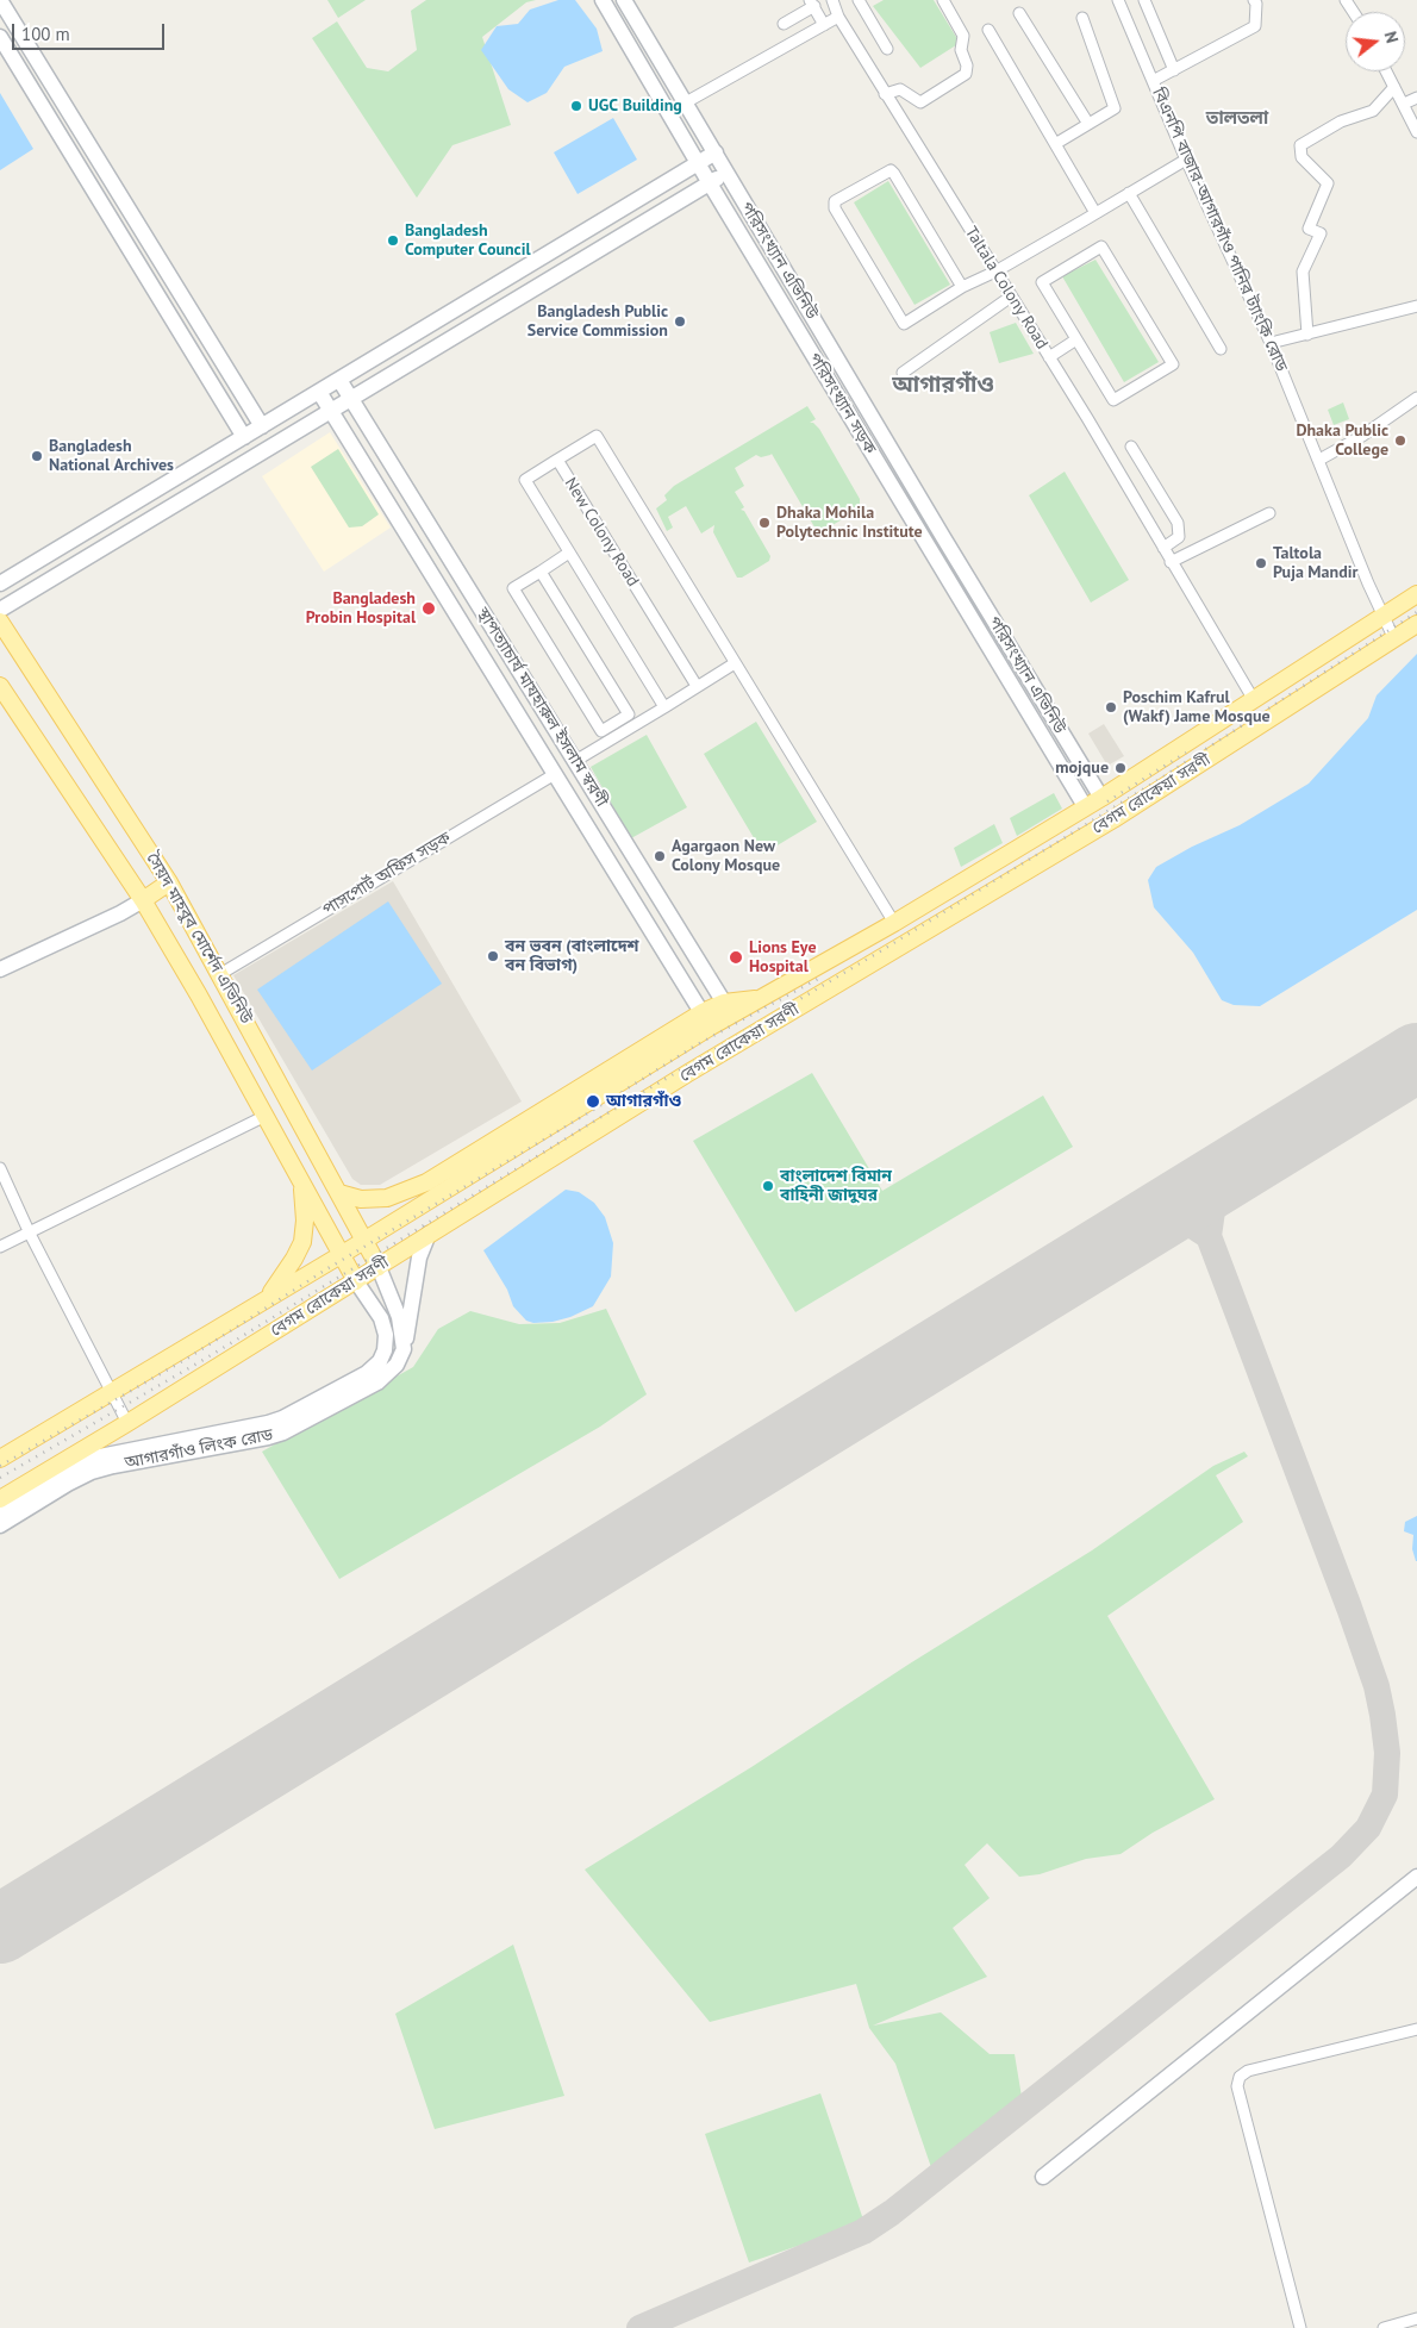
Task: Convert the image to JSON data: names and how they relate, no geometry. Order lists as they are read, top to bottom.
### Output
{
  "streets": {
    "main road": ["বেগম রোকেয়া সরণী", "সৈয়দ মাহবুব মোর্শেদ এভিনিউ"],
    "street": [
      "বিএনপি বাজার-আগারগাঁও পানির ট্যাংকি রোড",
      "পরিসংখ্যান এভিনিউ",
      "Taltala Colony Road",
      "পরিসংখ্যান সড়ক",
      "New Colony Road",
      "স্থাপত্যাচার্য মাযহারুল ইসলাম স্বরণী",
      "পাসপোর্ট অফিস সড়ক",
      "আগারগাঁও লিংক রোড"
    ]
  },
  "crossings": [
    ["বিএনপি বাজার-আগারগাঁও পানির ট্যাংকি রোড", "বেগম রোকেয়া সরণী"],
    ["পরিসংখ্যান এভিনিউ", "বেগম রোকেয়া সরণী"],
    ["Taltala Colony Road", "বেগম রোকেয়া সরণী"],
    ["পরিসংখ্যান সড়ক", "বেগম রোকেয়া সরণী"],
    ["New Colony Road", "বেগম রোকেয়া সরণী"],
    ["স্থাপত্যাচার্য মাযহারুল ইসলাম স্বরণী", "বেগম রোকেয়া সরণী"],
    ["স্থাপত্যাচার্য মাযহারুল ইসলাম স্বরণী", "পাসপোর্ট অফিস সড়ক"],
    ["বেগম রোকেয়া সরণী", "সৈয়দ মাহবুব মোর্শেদ এভিনিউ"],
    ["বেগম রোকেয়া সরণী", "আগারগাঁও লিংক রোড"],
    ["পাসপোর্ট অফিস সড়ক", "সৈয়দ মাহবুব মোর্শেদ এভিনিউ"],
    ["সৈয়দ মাহবুব মোর্শেদ এভিনিউ", "আগারগাঁও লিংক রোড"]
  ],
  "districts": ["তালতলা", "আগারগাঁও"],
  "places": [
    "UGC Building",
    "Bangladesh Computer Council",
    "Bangladesh Public Service Commission",
    "Dhaka Public College",
    "Bangladesh National Archives",
    "Dhaka Mohila Polytechnic Institute",
    "Taltola Puja Mandir",
    "Bangladesh Probin Hospital",
    "Poschim Kafrul (Wakf) Jame Mosque",
    "mojque",
    "Agargaon New Colony Mosque",
    "বন ভবন (বাংলাদেশ বন বিভাগ)",
    "Lions Eye Hospital",
    "আগারগাঁও",
    "বাংলাদেশ বিমান বাহিনী জাদুঘর"
  ],
  "scale_bar": "100 m",
  "north": "right"
}
